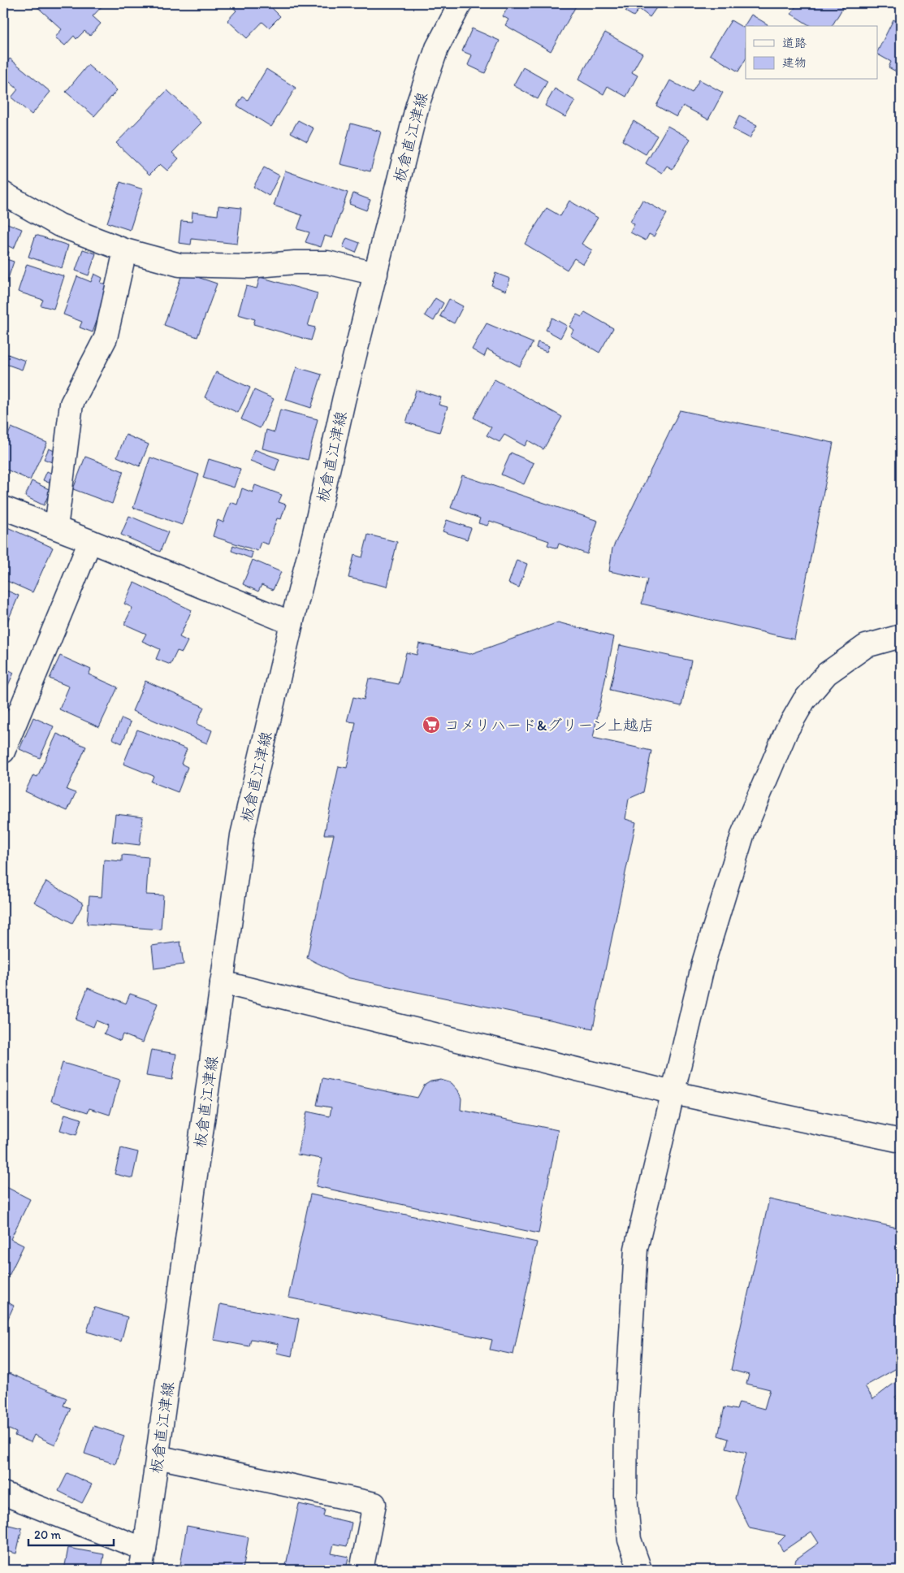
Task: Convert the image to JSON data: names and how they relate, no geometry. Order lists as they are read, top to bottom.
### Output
{
  "streets": {
    "street": ["板倉直江津線"]
  },
  "places": {
    "supermarket": ["コメリハード&グリーン上越店"]
  },
  "legend": ["道路", "建物"],
  "scale_bar": "20 m"
}
